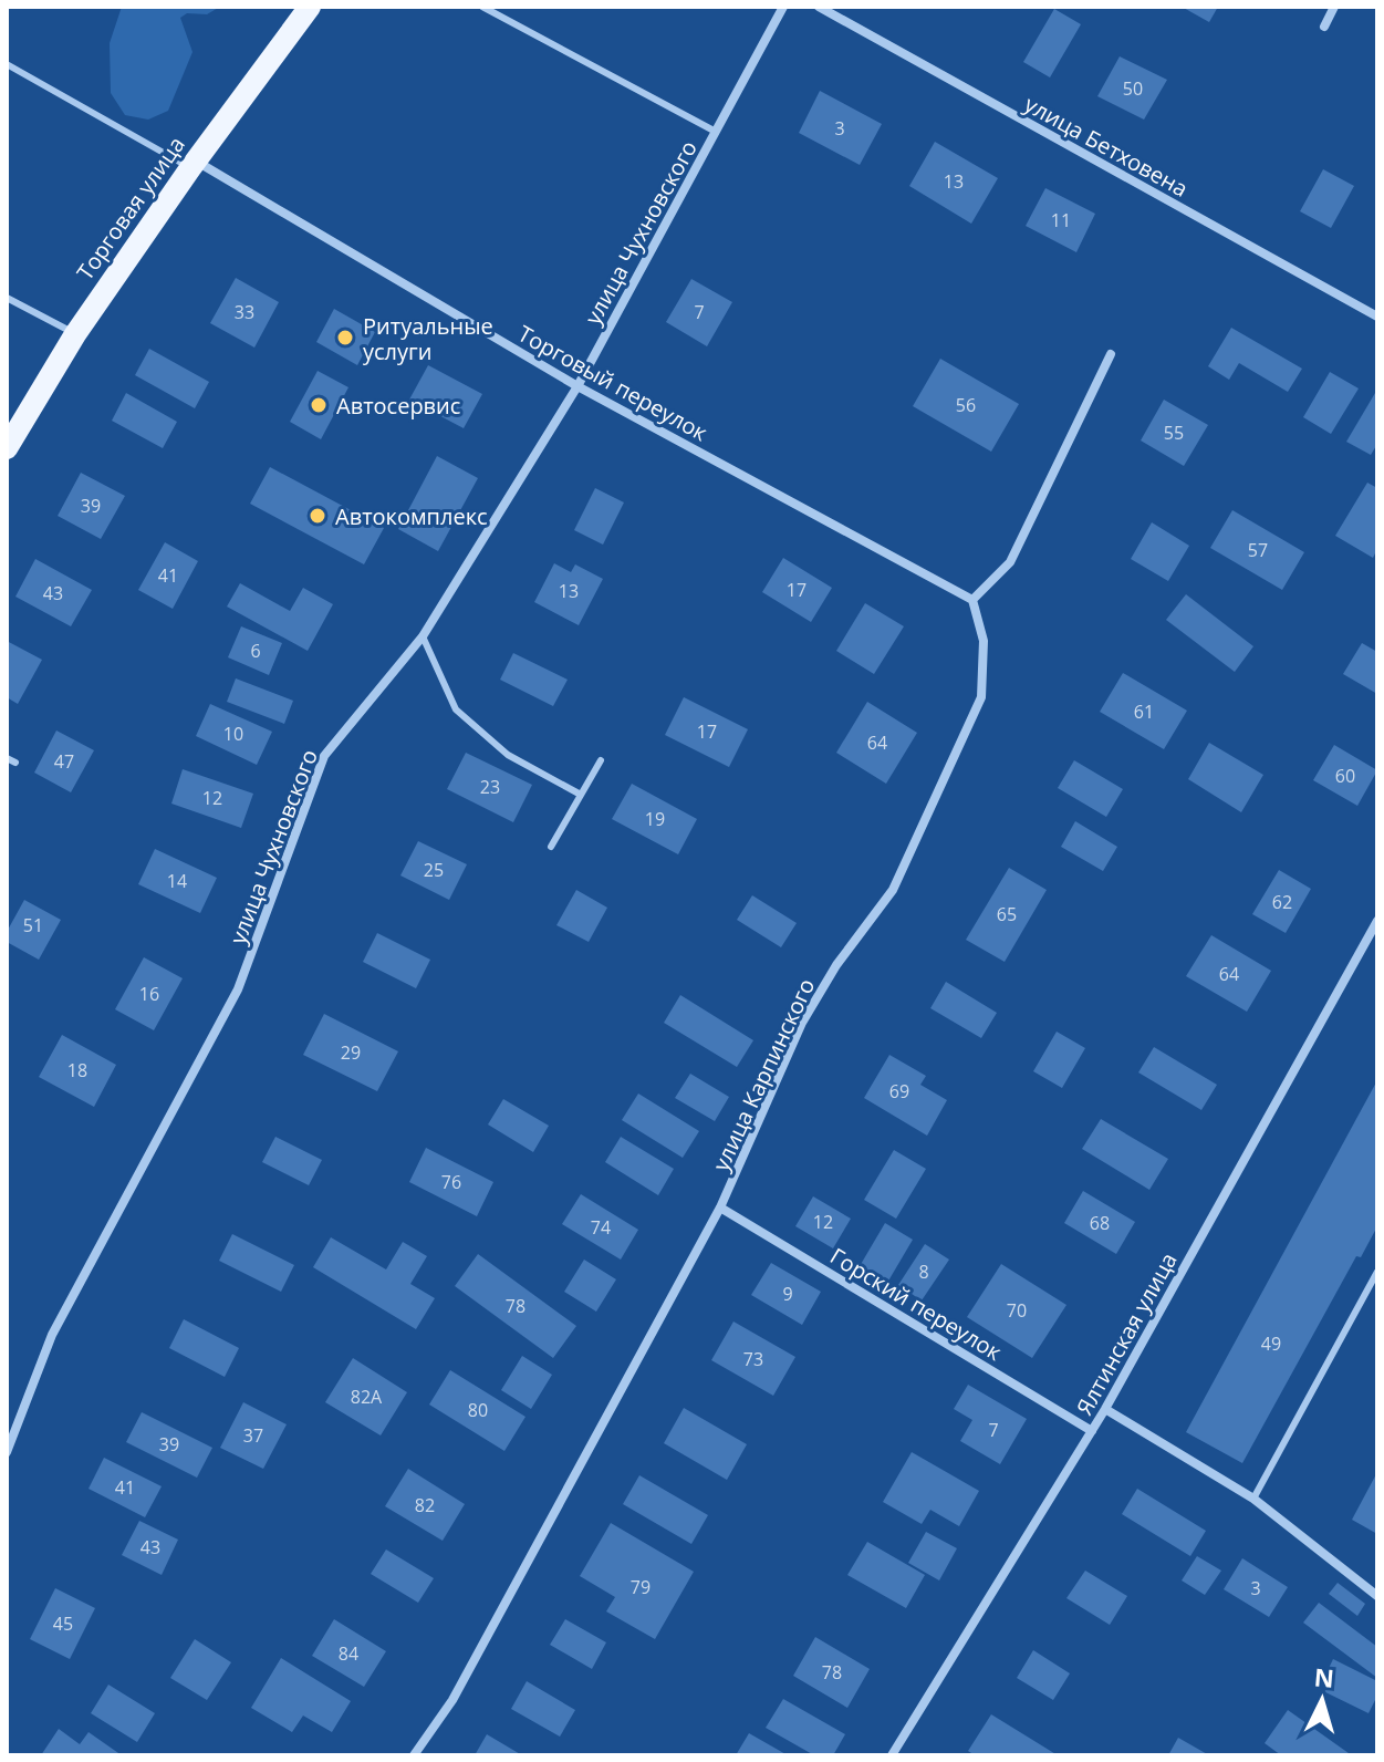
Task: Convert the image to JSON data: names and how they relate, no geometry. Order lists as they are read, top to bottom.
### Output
{
  "streets": {
    "main road": ["Торговая улица"],
    "street": [
      "улица Бетховена",
      "улица Чухновского",
      "Торговый переулок",
      "улица Карпинского",
      "Горский переулок",
      "Ялтинская улица"
    ]
  },
  "crossings": [
    ["Торговая улица", "Торговый переулок"],
    ["улица Чухновского", "Торговый переулок"],
    ["Торговый переулок", "улица Карпинского"],
    ["улица Карпинского", "Горский переулок"],
    ["Горский переулок", "Ялтинская улица"]
  ],
  "places": ["Ритуальные услуги", "Автосервис", "Автокомплекс"],
  "house_numbers": [
    "50",
    "3",
    "13",
    "11",
    "33",
    "7",
    "56",
    "55",
    "39",
    "57",
    "41",
    "17",
    "13",
    "43",
    "6",
    "61",
    "17",
    "10",
    "64",
    "47",
    "60",
    "23",
    "12",
    "19",
    "25",
    "14",
    "62",
    "65",
    "51",
    "64",
    "16",
    "29",
    "18",
    "69",
    "76",
    "12",
    "68",
    "74",
    "8",
    "9",
    "78",
    "70",
    "49",
    "73",
    "82А",
    "80",
    "7",
    "37",
    "39",
    "41",
    "82",
    "43",
    "79",
    "3",
    "45",
    "84",
    "78"
  ],
  "north": "top"
}
